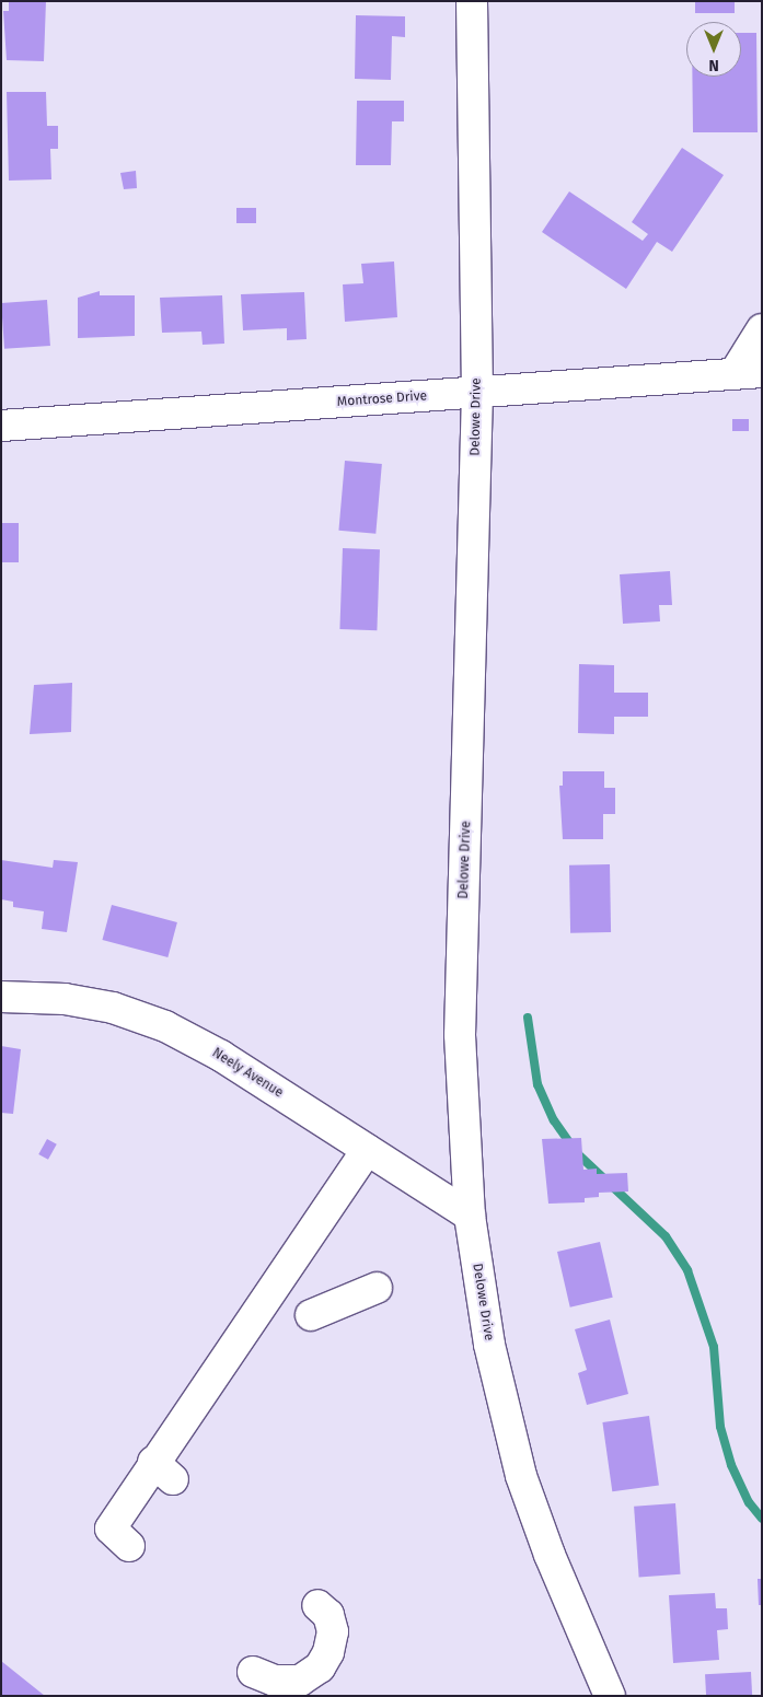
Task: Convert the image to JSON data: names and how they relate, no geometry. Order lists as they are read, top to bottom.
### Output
{
  "streets": {
    "street": ["Montrose Drive", "Delowe Drive", "Neely Avenue"]
  },
  "crossings": [
    ["Montrose Drive", "Delowe Drive"],
    ["Delowe Drive", "Neely Avenue"]
  ],
  "north": "bottom"
}
